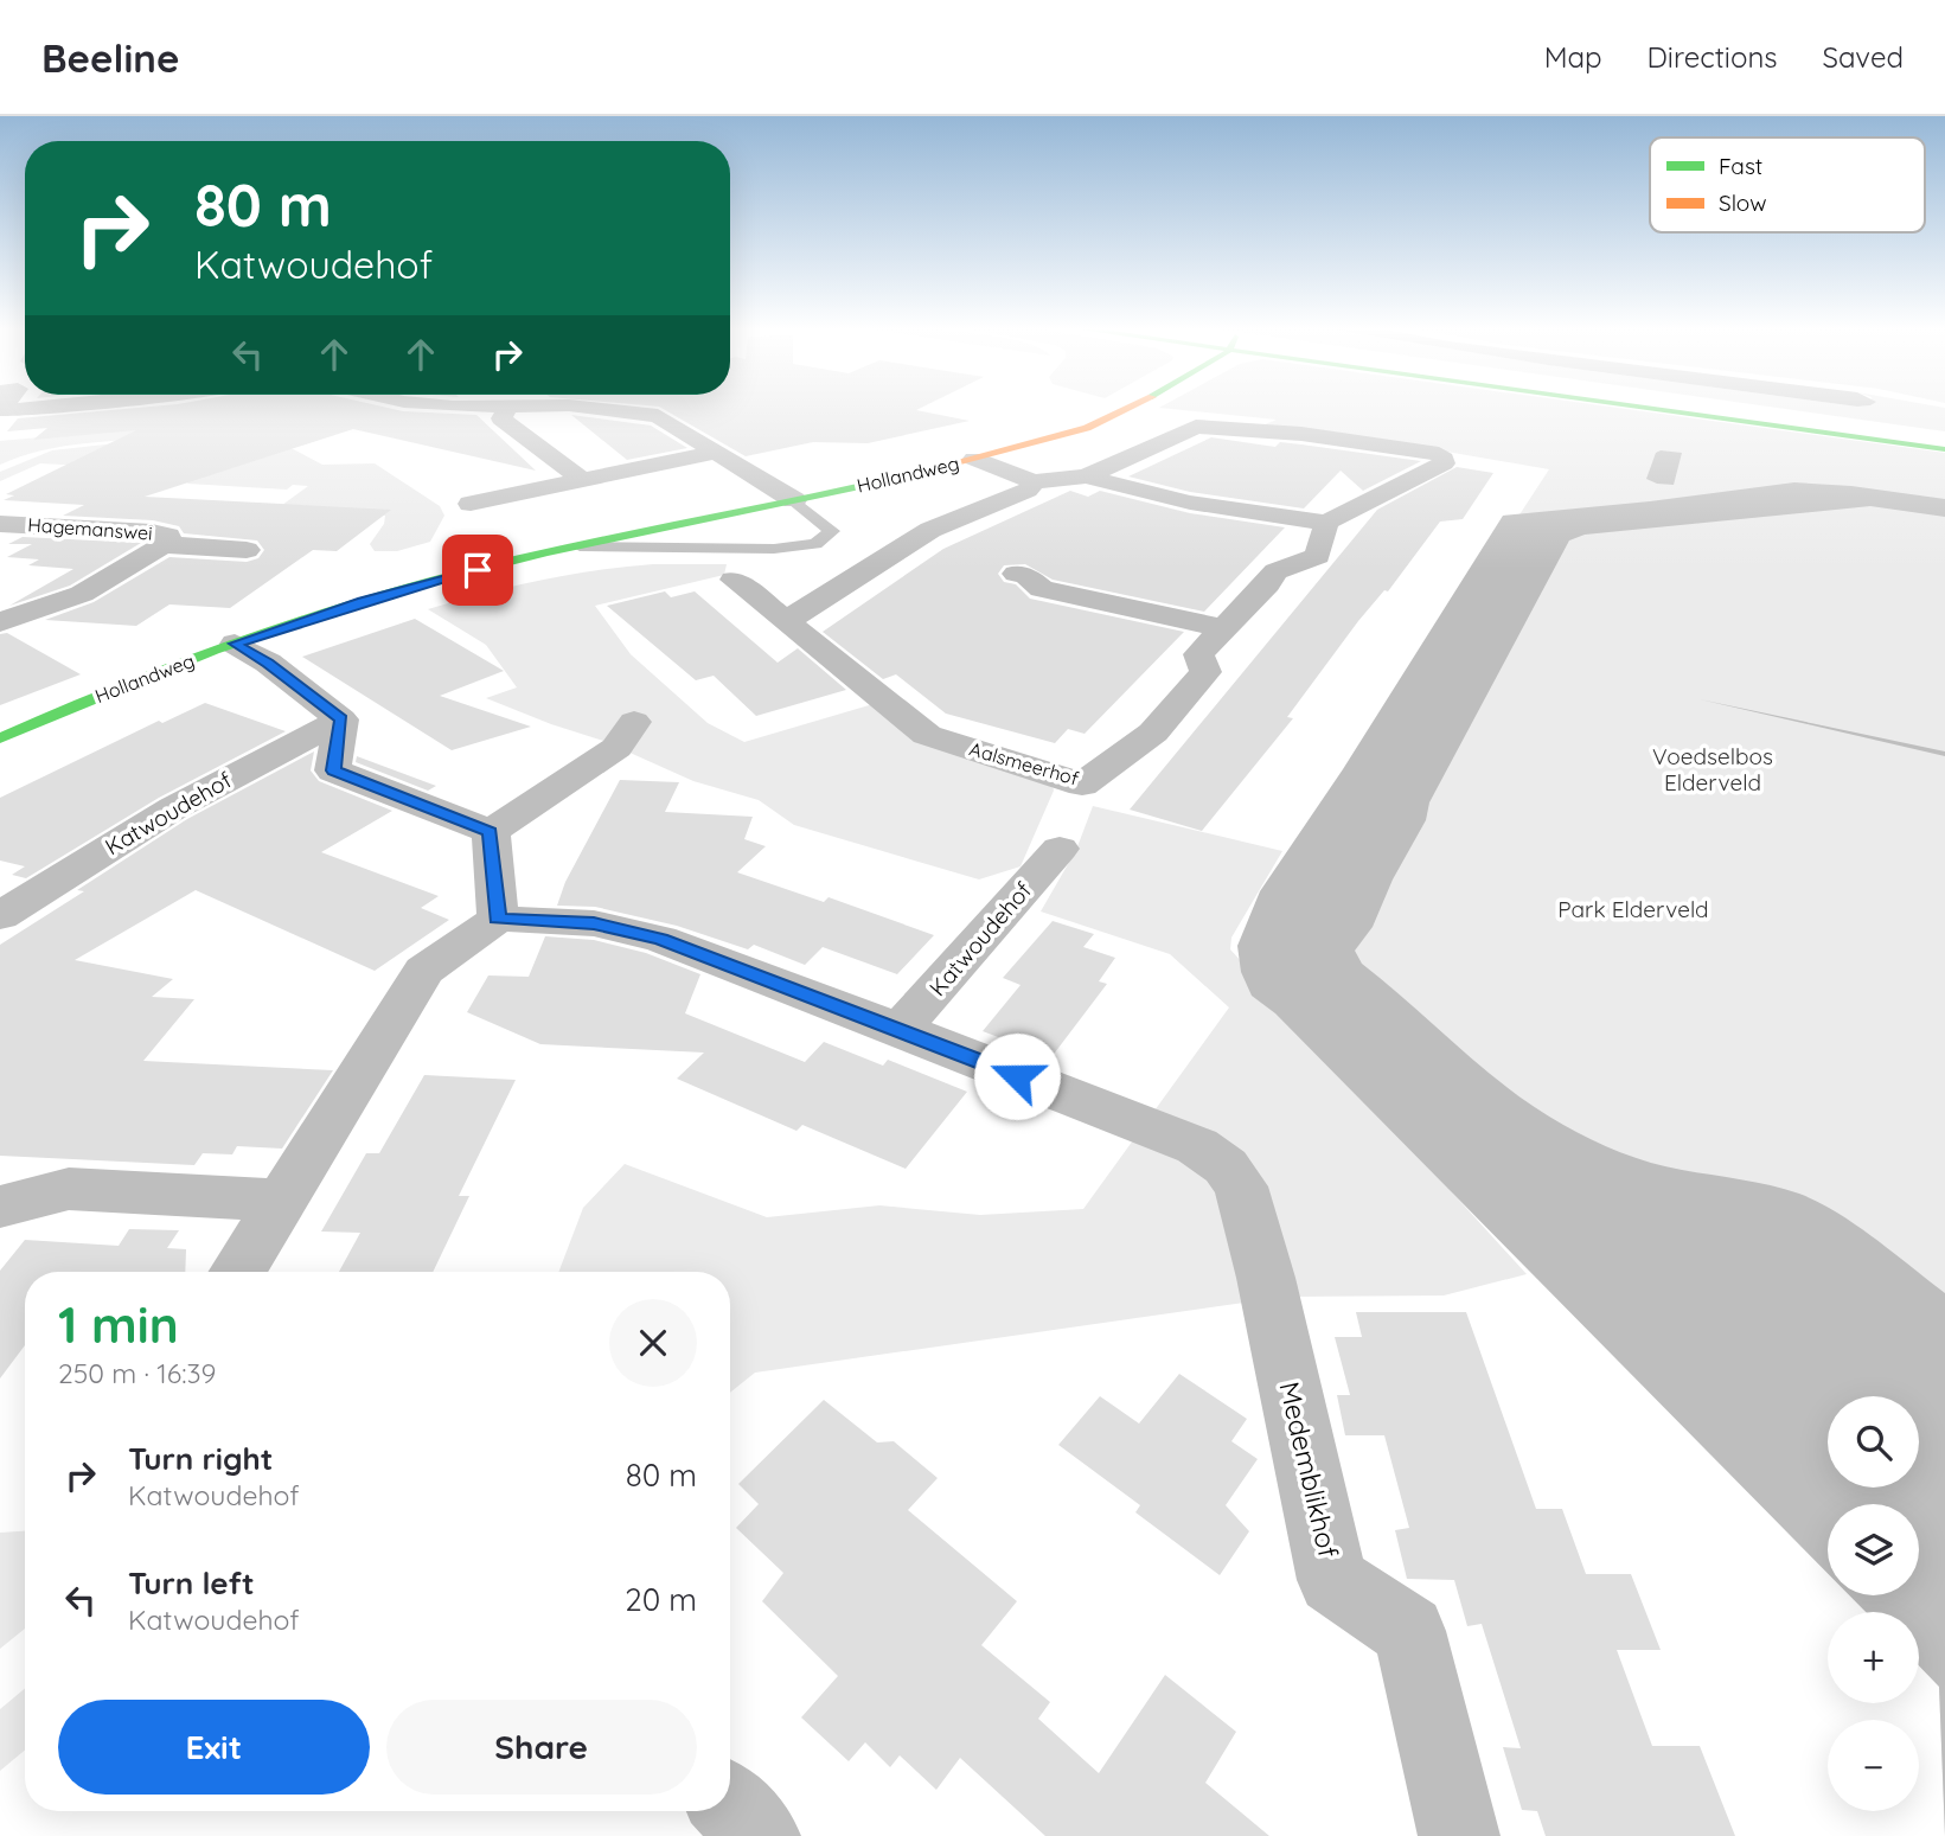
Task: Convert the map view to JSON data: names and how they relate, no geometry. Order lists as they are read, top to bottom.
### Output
{
  "streets": {
    "main road": ["Hollandweg"],
    "street": [
      "Hagemanswei",
      "Aalsmeerhof",
      "Katwoudehof",
      "Medemblikhof"
    ]
  },
  "crossings": [
    ["Katwoudehof", "Medemblikhof"]
  ],
  "parks": ["Voedselbos Elderveld", "Park Elderveld"],
  "legend": ["Fast", "Slow"],
  "page": {
    "header": "Beeline",
    "nav": ["Map", "Directions", "Saved"],
    "turn": ["80 m", "Katwoudehof"],
    "heading": ["1 min", "250 m · 16:39"],
    "map_buttons": ["+", "−"],
    "list": [
      {
        "name": "Turn right",
        "note": "Katwoudehof",
        "value": "80 m"
      },
      {
        "name": "Turn left",
        "note": "Katwoudehof",
        "value": "20 m"
      }
    ],
    "buttons": ["Exit", "Share"]
  }
}
